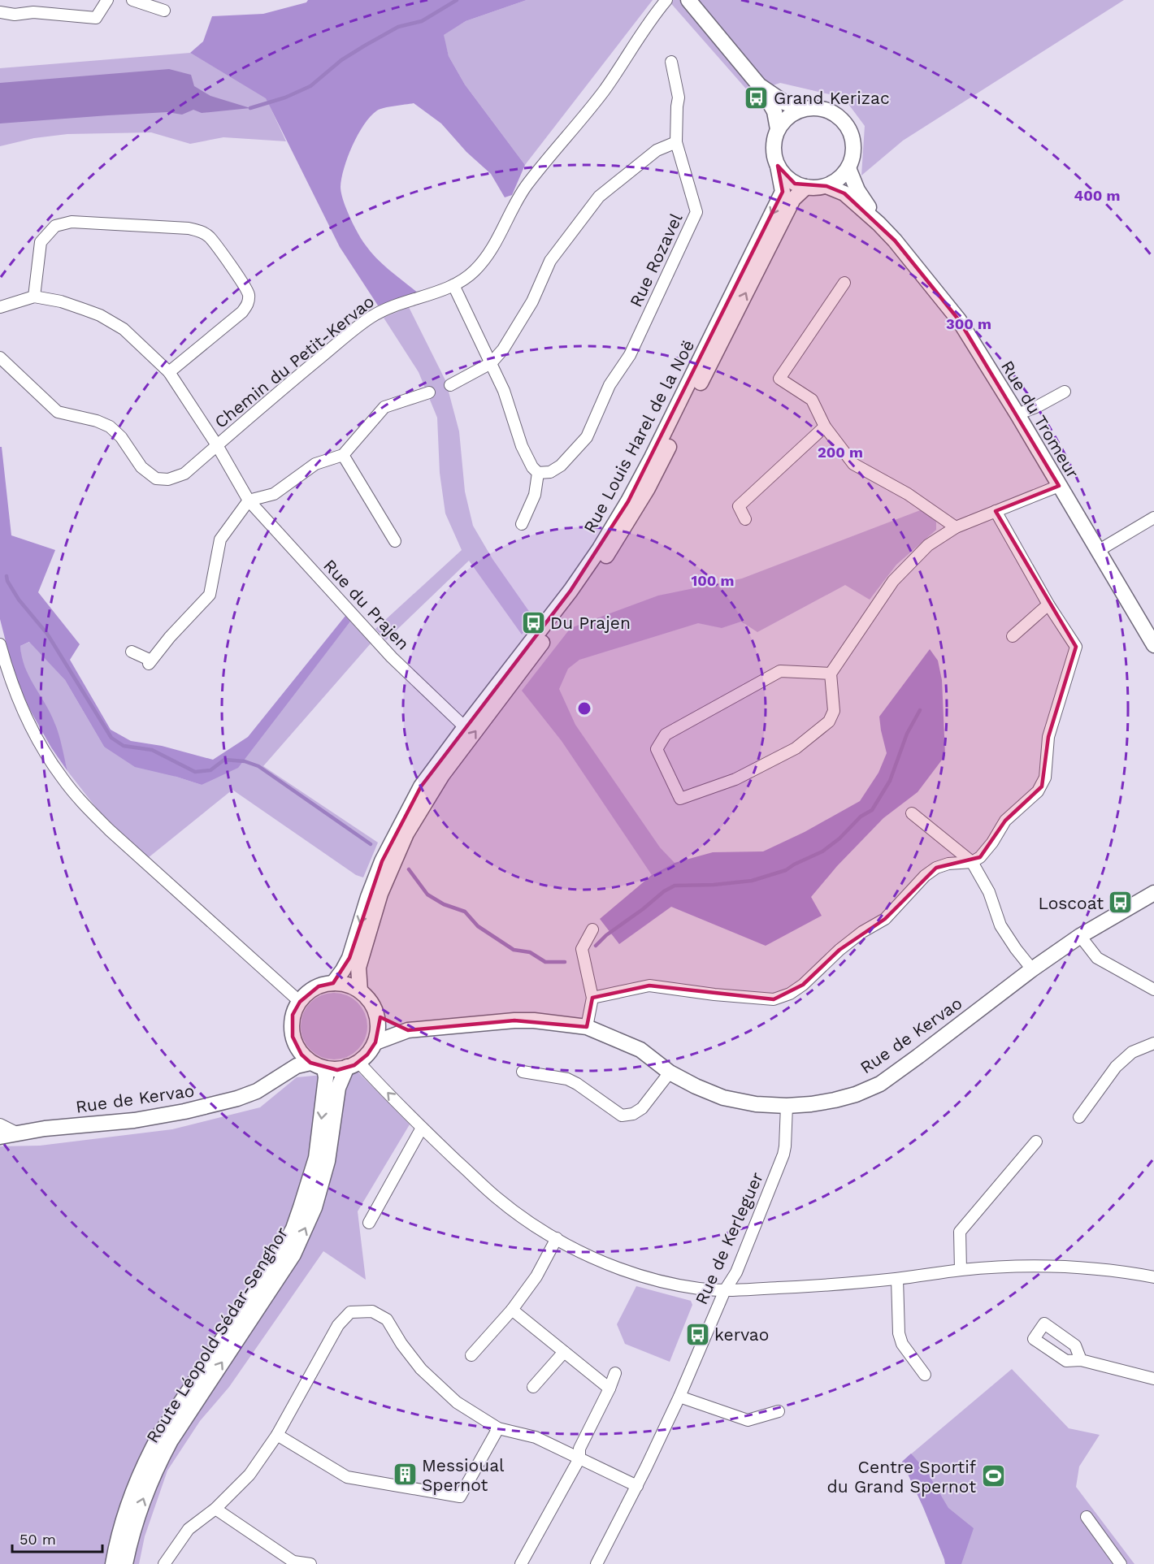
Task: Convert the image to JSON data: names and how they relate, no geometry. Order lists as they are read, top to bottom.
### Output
{
  "streets": {
    "main road": [
      "Rue du Tromeur",
      "Rue Louis Harel de la Noë",
      "Rue de Kervao",
      "Route Léopold Sédar-Senghor"
    ],
    "street": [
      "Rue Rozavel",
      "Chemin du Petit-Kervao",
      "Rue du Prajen",
      "Rue de Kerleguer"
    ]
  },
  "crossings": [
    ["Chemin du Petit-Kervao", "Rue du Prajen"],
    ["Rue du Tromeur", "Rue Louis Harel de la Noë"],
    ["Rue Louis Harel de la Noë", "Rue du Prajen"],
    ["Rue Louis Harel de la Noë", "Rue de Kervao"],
    ["Rue Louis Harel de la Noë", "Route Léopold Sédar-Senghor"],
    ["Rue de Kervao", "Rue de Kerleguer"],
    ["Rue de Kervao", "Route Léopold Sédar-Senghor"]
  ],
  "places": {
    "bus stop": [
      "Grand Kerizac",
      "Du Prajen",
      "Loscoat",
      "kervao"
    ],
    "building": ["Messioual Spernot"],
    "sports": ["Centre Sportif du Grand Spernot"]
  },
  "scale_bar": "50 m",
  "rings": [
    "400 m",
    "300 m",
    "200 m",
    "100 m"
  ]
}
